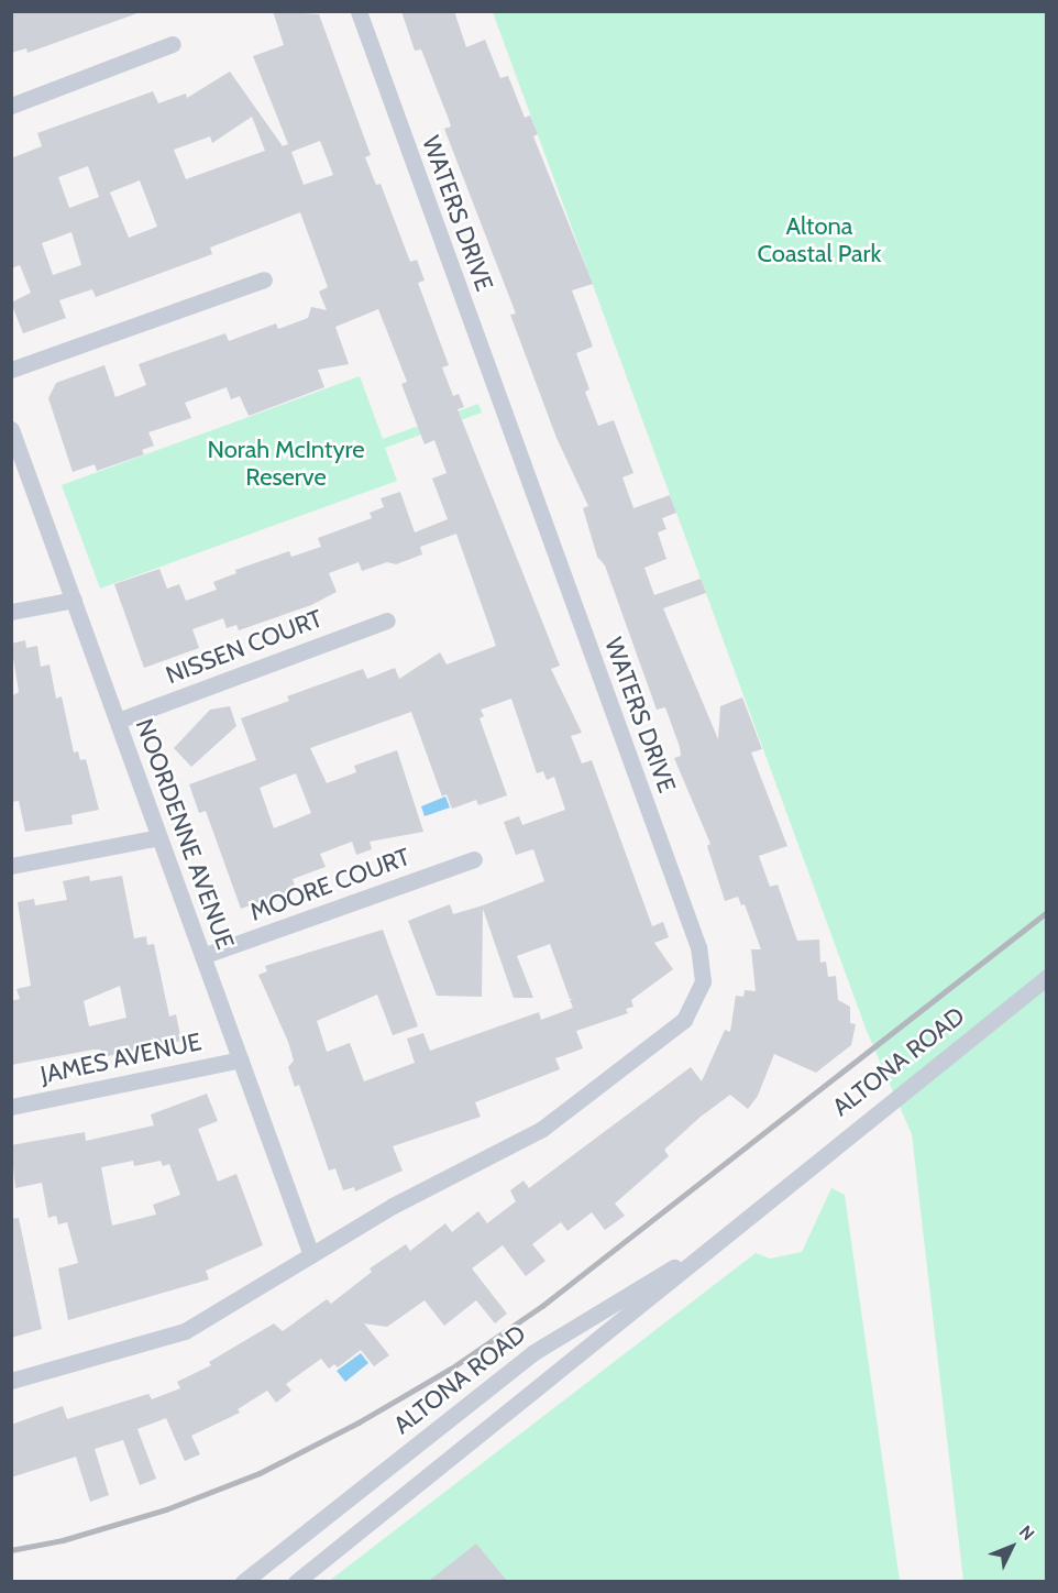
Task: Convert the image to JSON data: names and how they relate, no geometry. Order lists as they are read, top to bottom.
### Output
{
  "streets": {
    "street": [
      "WATERS DRIVE",
      "NISSEN COURT",
      "NOORDENNE AVENUE",
      "MOORE COURT",
      "JAMES AVENUE",
      "ALTONA ROAD"
    ]
  },
  "crossings": [
    ["WATERS DRIVE", "NOORDENNE AVENUE"],
    ["NISSEN COURT", "NOORDENNE AVENUE"],
    ["NOORDENNE AVENUE", "MOORE COURT"],
    ["NOORDENNE AVENUE", "JAMES AVENUE"]
  ],
  "parks": ["Altona Coastal Park", "Norah McIntyre Reserve"],
  "north": "top right"
}
